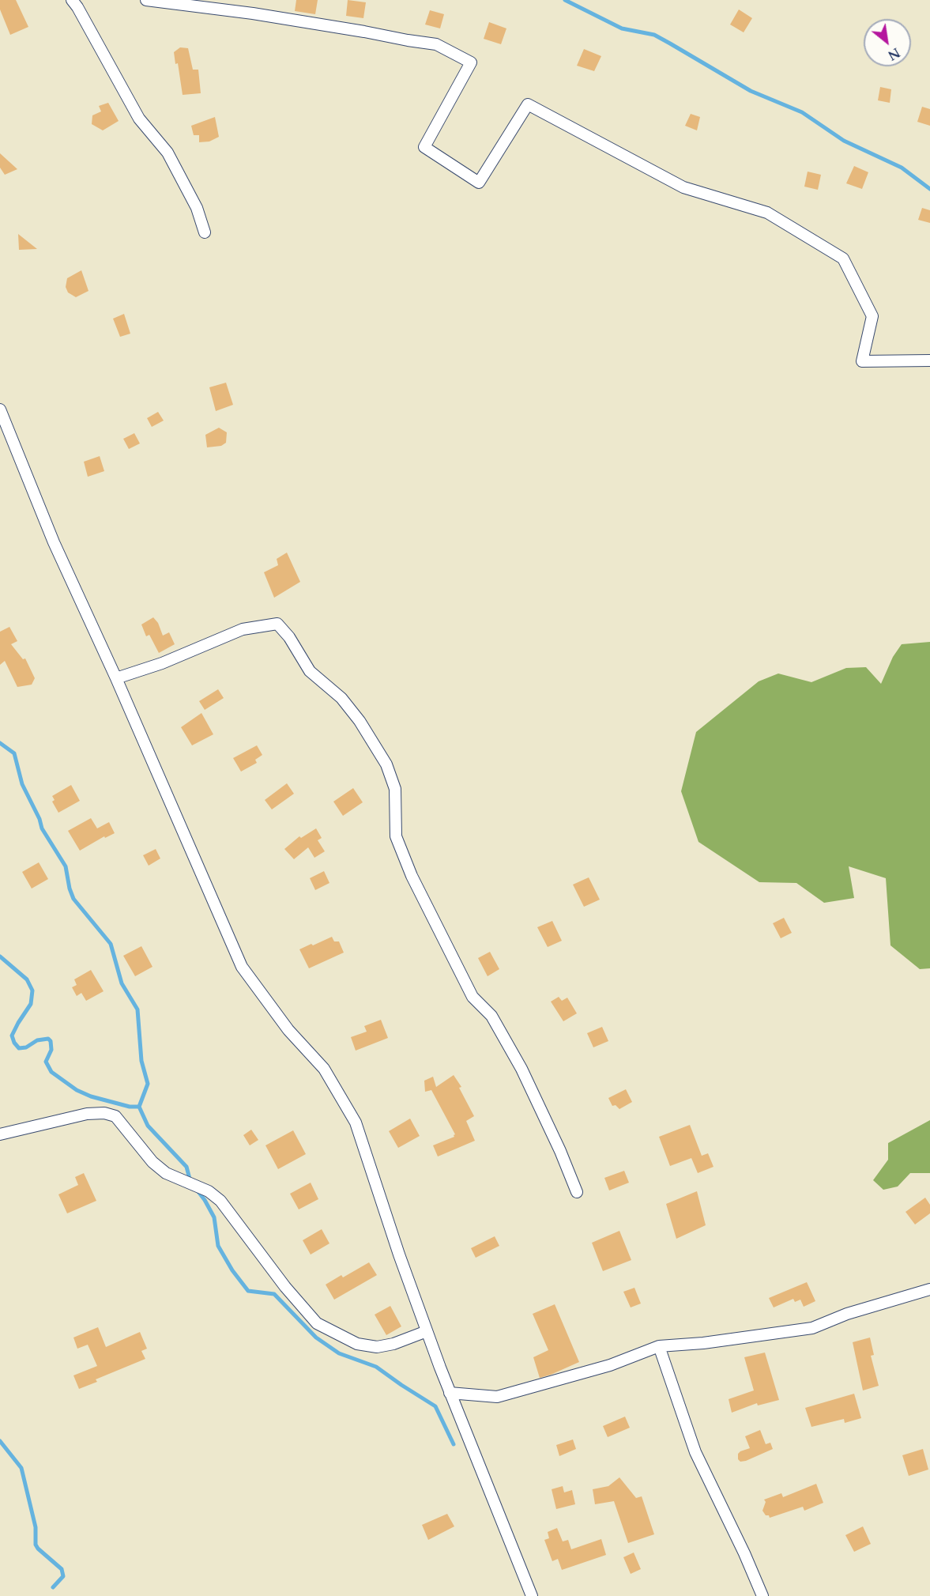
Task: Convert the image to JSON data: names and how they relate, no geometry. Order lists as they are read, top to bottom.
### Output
{
  "north": "bottom right"
}
